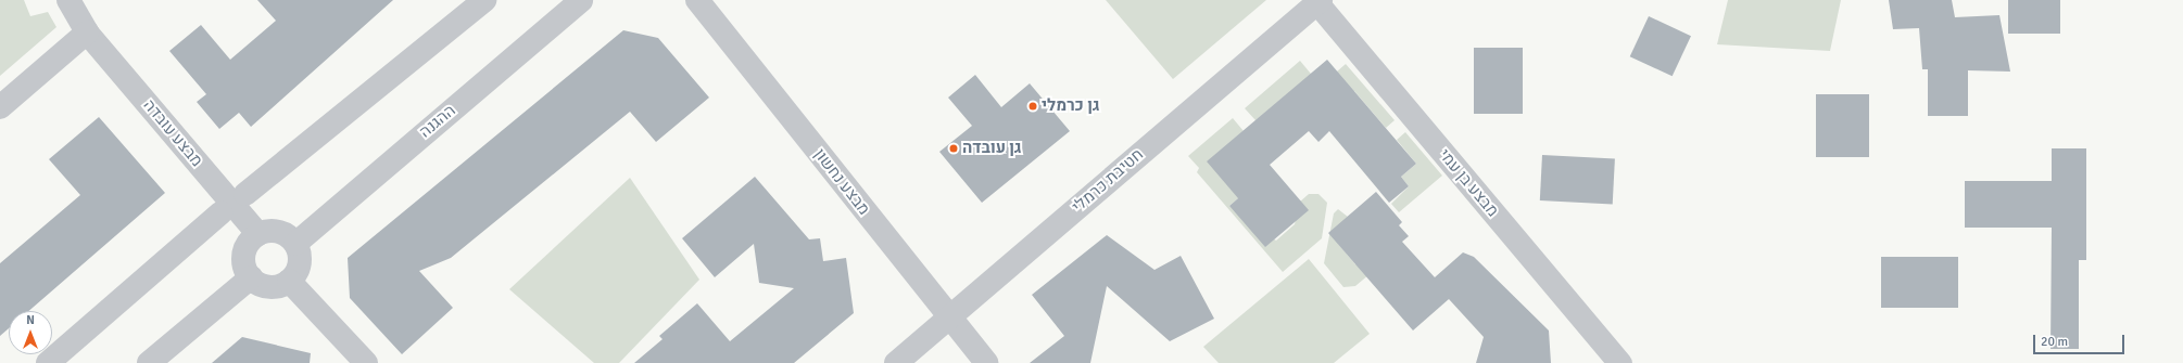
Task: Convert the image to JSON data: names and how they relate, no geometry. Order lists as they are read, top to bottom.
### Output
{
  "streets": {
    "street": [
      "ההגנה",
      "מבצע עובדה",
      "חטיבת כרמלי",
      "מבצע נחשון",
      "מבצע בן עמי"
    ]
  },
  "crossings": [
    ["ההגנה", "מבצע עובדה"],
    ["חטיבת כרמלי", "מבצע נחשון"],
    ["חטיבת כרמלי", "מבצע בן עמי"]
  ],
  "places": ["גן כרמלי", "גן עובדה"],
  "scale_bar": "20 m",
  "north": "top"
}
